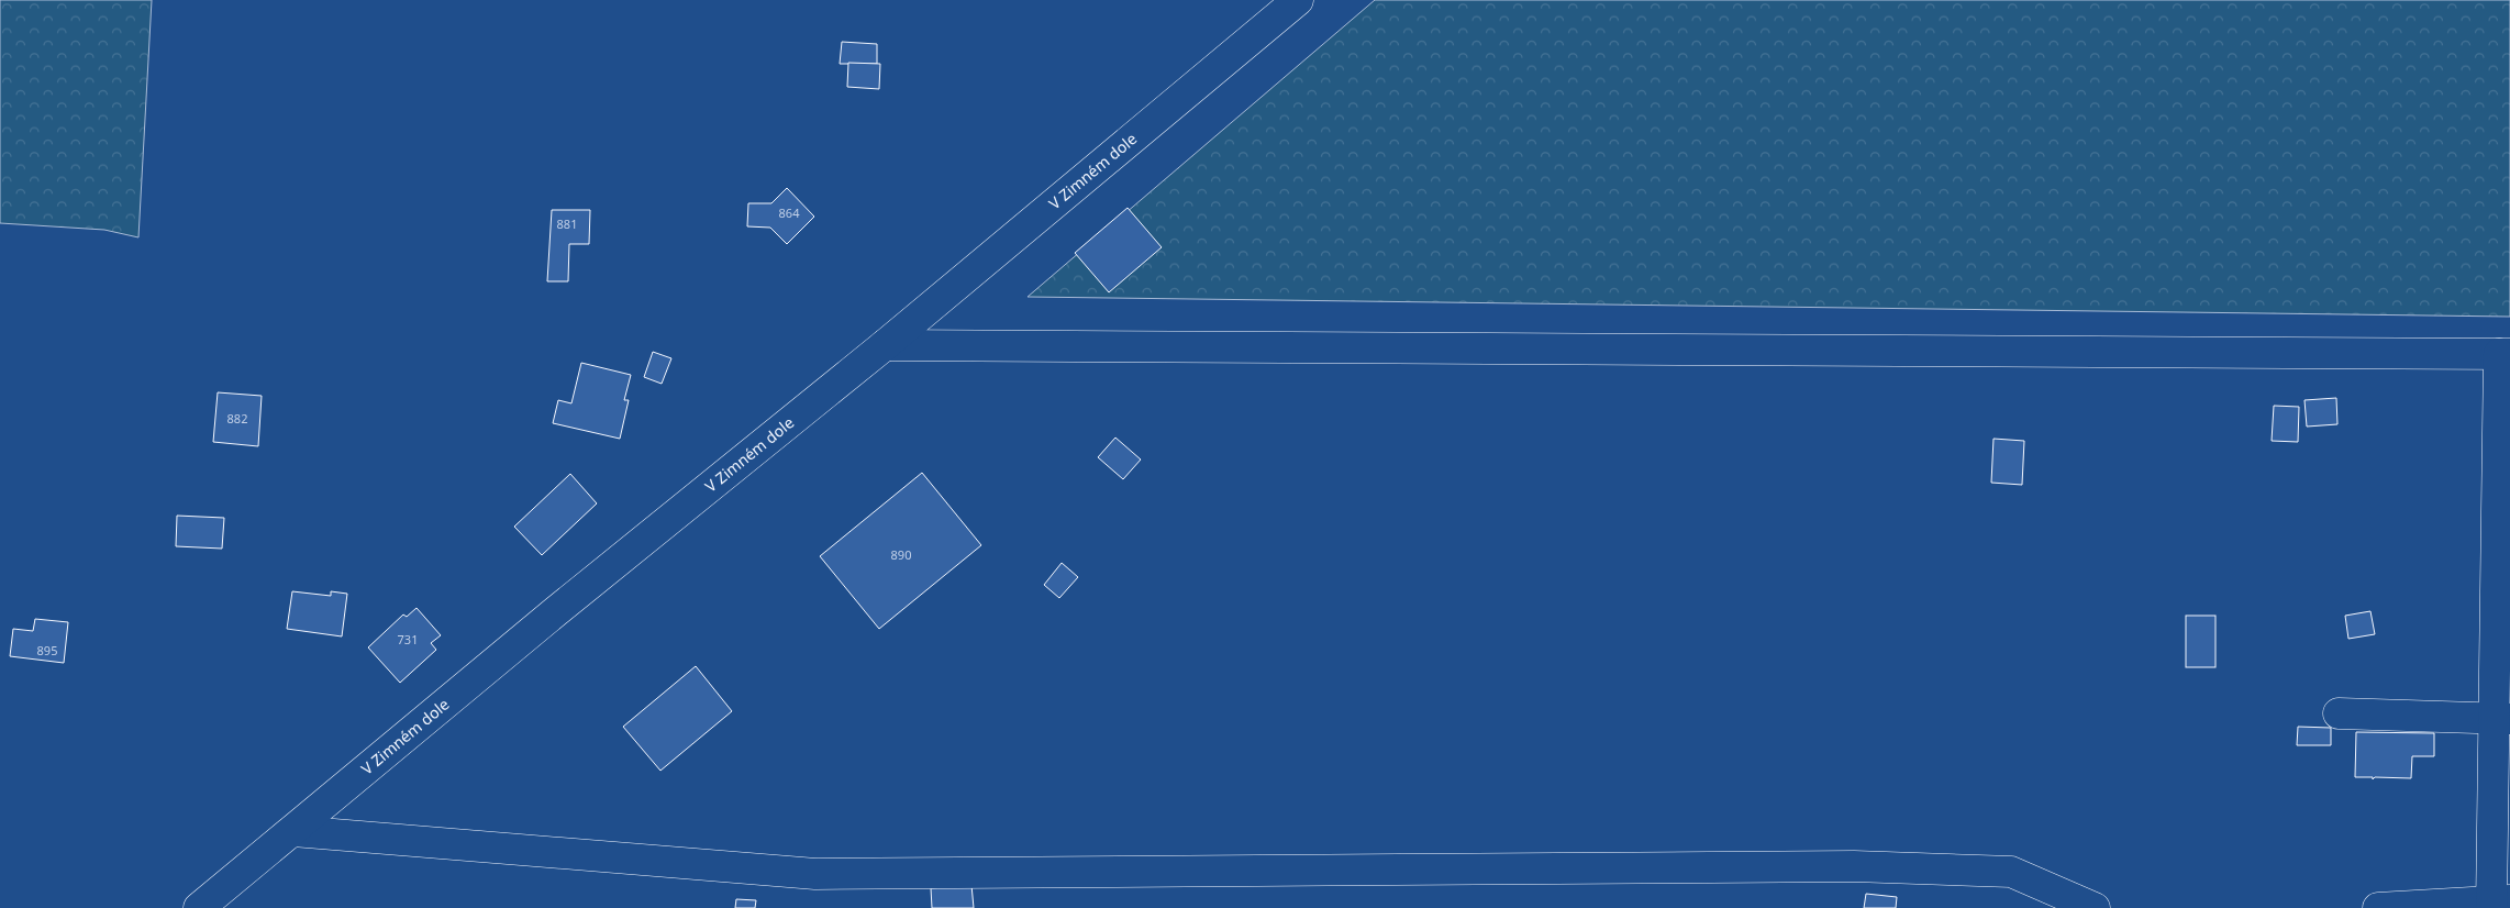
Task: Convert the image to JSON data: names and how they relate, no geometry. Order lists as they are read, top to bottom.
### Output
{
  "streets": {
    "street": ["V Zimném dole"]
  },
  "house_numbers": [
    "864",
    "881",
    "882",
    "890",
    "731",
    "895"
  ]
}
